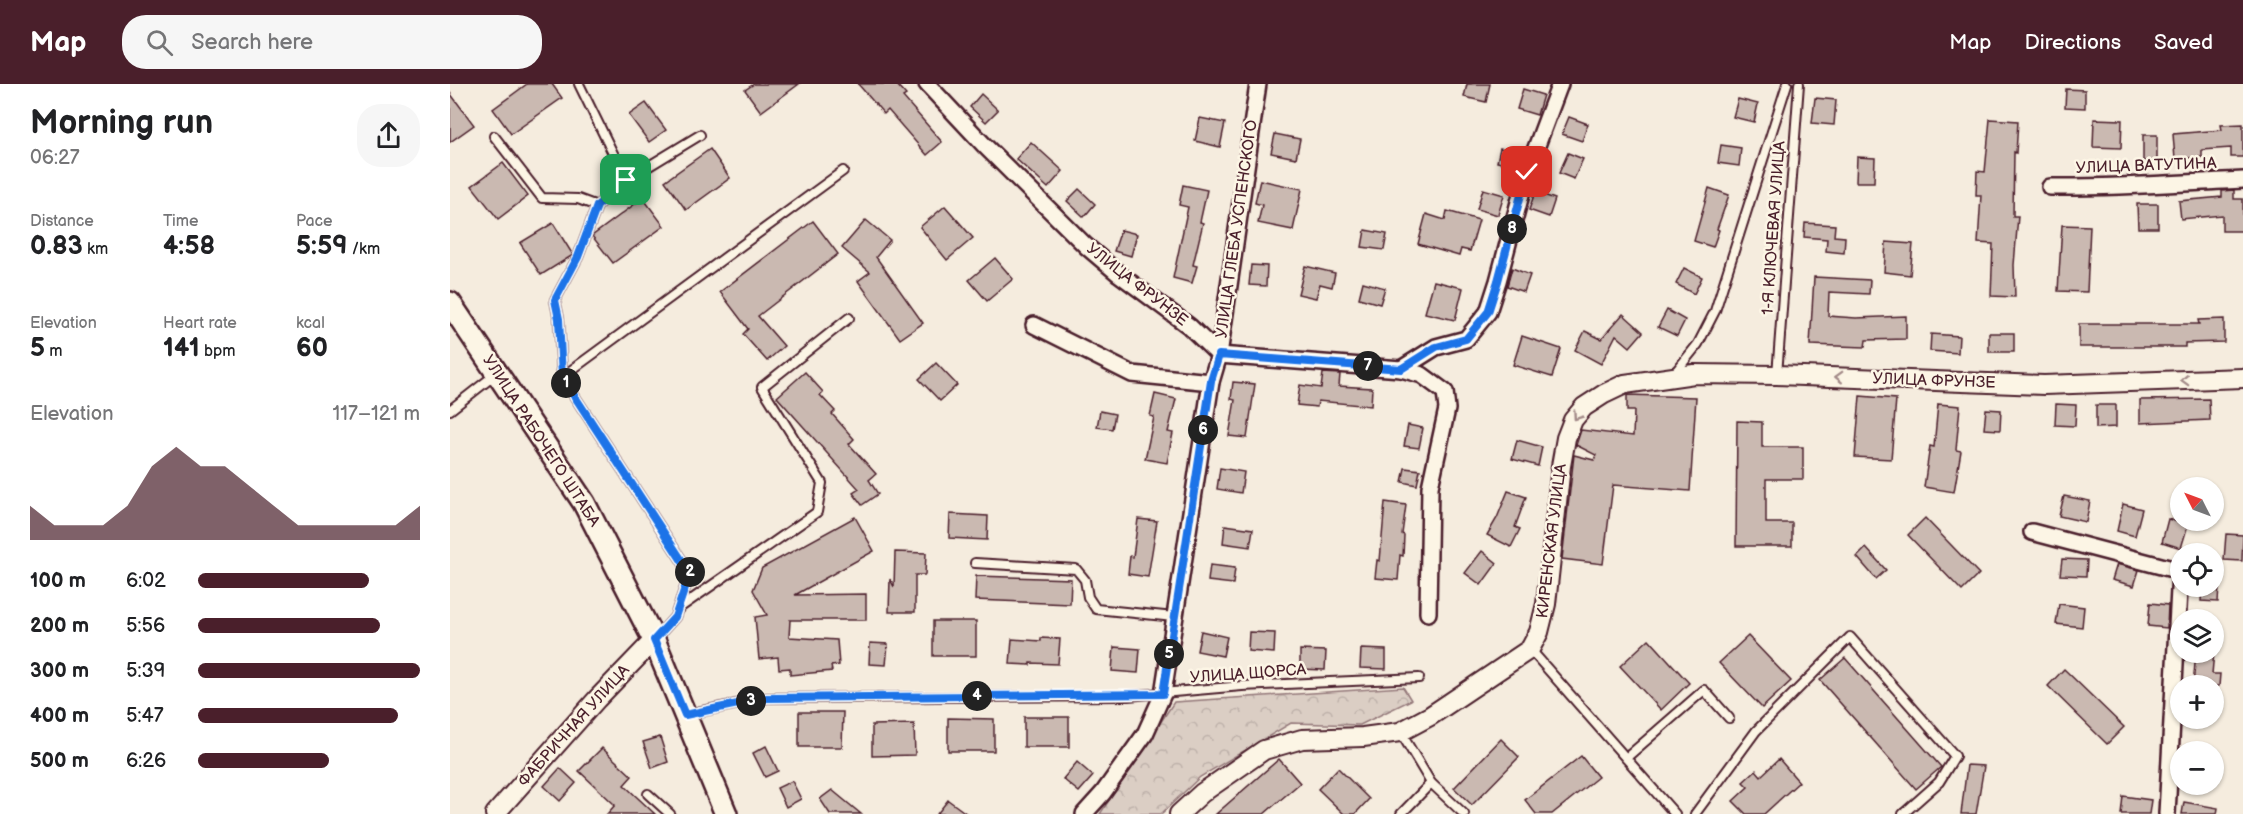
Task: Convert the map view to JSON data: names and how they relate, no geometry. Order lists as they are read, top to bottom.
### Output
{
  "streets": {
    "main road": ["УЛИЦА РАБОЧЕГО ШТАБА"],
    "street": [
      "УЛИЦА ВАТУТИНА",
      "УЛИЦА ГЛЕБА УСПЕНСКОГО",
      "УЛИЦА ФРУНЗЕ",
      "КИРЕНСКАЯ УЛИЦА",
      "ФАБРИЧНАЯ УЛИЦА"
    ],
    "lane": ["1-Я КЛЮЧЕВАЯ УЛИЦА", "УЛИЦА ЩОРСА"]
  },
  "crossings": [
    ["1-Я КЛЮЧЕВАЯ УЛИЦА", "УЛИЦА ФРУНЗЕ"],
    ["УЛИЦА ГЛЕБА УСПЕНСКОГО", "УЛИЦА ФРУНЗЕ"],
    ["УЛИЦА ГЛЕБА УСПЕНСКОГО", "УЛИЦА ЩОРСА"],
    ["УЛИЦА ФРУНЗЕ", "КИРЕНСКАЯ УЛИЦА"],
    ["УЛИЦА РАБОЧЕГО ШТАБА", "УЛИЦА ЩОРСА"],
    ["УЛИЦА РАБОЧЕГО ШТАБА", "ФАБРИЧНАЯ УЛИЦА"]
  ],
  "one_way": ["УЛИЦА ФРУНЗЕ"],
  "north": "top left",
  "page": {
    "header": "Map",
    "search": "Search here",
    "nav": ["Map", "Directions", "Saved"],
    "heading": ["Morning run", "06:27"],
    "stats": [
      ["Distance", "0.83 km"],
      ["Time", "4:58"],
      ["Pace", "5:59 /km"],
      ["Elevation", "5 m"],
      ["Heart rate", "141 bpm"],
      ["kcal", "60"]
    ],
    "pins": [
      "8",
      "7",
      "1",
      "6",
      "2",
      "5",
      "4",
      "3"
    ],
    "chart": ["Elevation", "117–121 m"],
    "map_buttons": ["+", "−"],
    "list": [
      {
        "name": "100 m",
        "note": "6:02"
      },
      {
        "name": "200 m",
        "note": "5:56"
      },
      {
        "name": "300 m",
        "note": "5:39"
      },
      {
        "name": "400 m",
        "note": "5:47"
      },
      {
        "name": "500 m",
        "note": "6:26"
      }
    ]
  }
}
